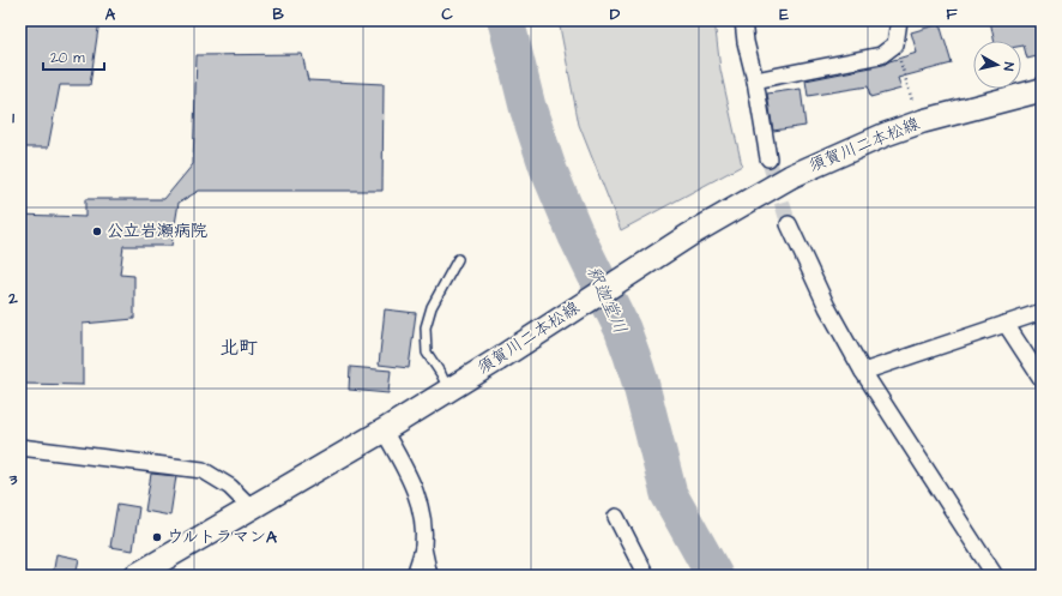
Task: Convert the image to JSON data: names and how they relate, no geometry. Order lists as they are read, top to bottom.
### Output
{
  "streets": {
    "main road": ["須賀川二本松線"]
  },
  "districts": ["北町"],
  "water": ["釈迦堂川"],
  "places": ["公立岩瀬病院", "ウルトラマンA"],
  "scale_bar": "20 m",
  "north": "right",
  "grid": {
    "columns": [
      "A",
      "B",
      "C",
      "D",
      "E",
      "F"
    ],
    "rows": ["1", "2", "3"]
  }
}
